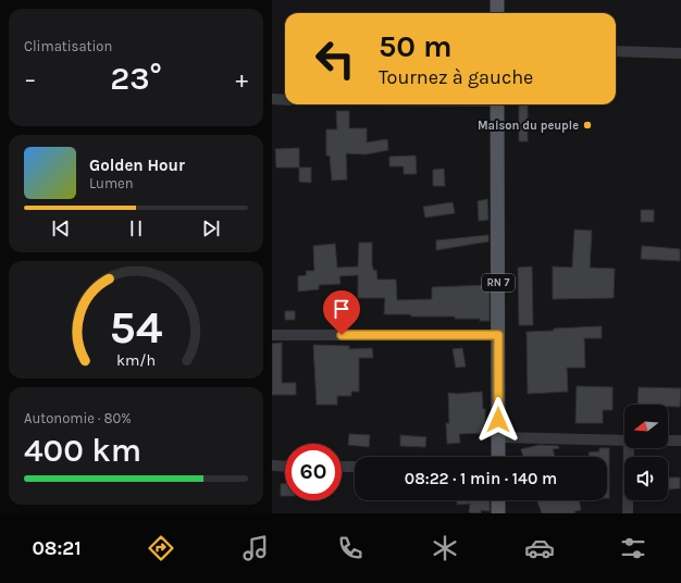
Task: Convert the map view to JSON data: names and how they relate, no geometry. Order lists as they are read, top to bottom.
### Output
{
  "streets": {
    "main road": ["RN 7"]
  },
  "places": ["Maison du peuple"],
  "north": "left",
  "page": {
    "tile": [
      "Climatisation",
      ["Autonomie · 80%", "400 km"]
    ],
    "turn": ["50 m", "Tournez à gauche"],
    "heat": ["−", "23°", "+"],
    "song": ["Golden Hour", "Lumen"],
    "limit": "60",
    "trip": "08:22 · 1 min · 140 m",
    "tabs": "08:21",
    "gauge": ["54", "km/h"]
  }
}
